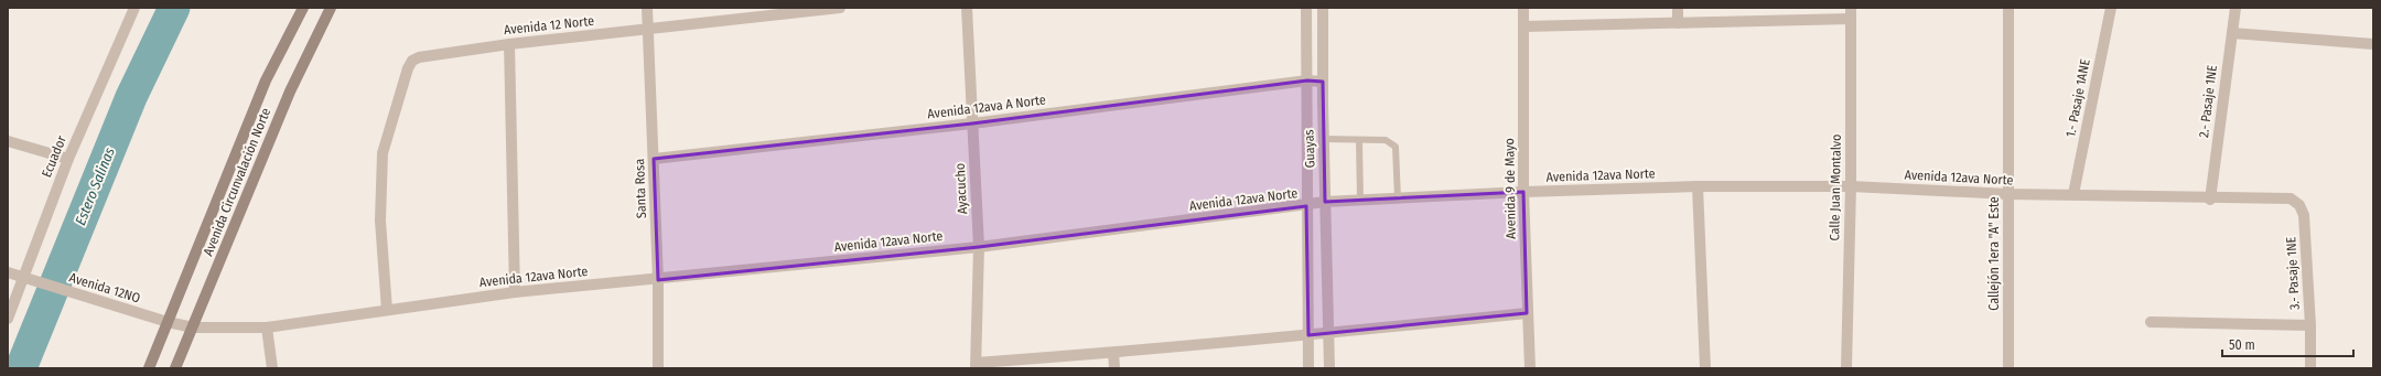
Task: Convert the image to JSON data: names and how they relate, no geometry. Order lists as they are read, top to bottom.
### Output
{
  "streets": {
    "main road": ["Avenida Circunvalación Norte"],
    "street": [
      "Avenida 12 Norte",
      "1.- Pasaje 1ANE",
      "2.- Pasaje 1NE",
      "Avenida 12ava A Norte",
      "Guayas",
      "Ecuador",
      "Avenida 12ava Norte",
      "Calle Juan Montalvo",
      "Santa Rosa",
      "Ayacucho",
      "Avenida 9 de Mayo",
      "Callejón 1era \"A\" Este",
      "3.- Pasaje 1NE",
      "Avenida 12NO"
    ]
  },
  "crossings": [
    ["Avenida 12 Norte", "Avenida 12ava Norte"],
    ["Avenida 12 Norte", "Santa Rosa"],
    ["1.- Pasaje 1ANE", "Avenida 12ava Norte"],
    ["2.- Pasaje 1NE", "Avenida 12ava Norte"],
    ["Avenida 12ava A Norte", "Guayas"],
    ["Avenida 12ava A Norte", "Santa Rosa"],
    ["Avenida 12ava A Norte", "Ayacucho"],
    ["Guayas", "Avenida 12ava Norte"],
    ["Ecuador", "Avenida 12NO"],
    ["Avenida 12ava Norte", "Avenida Circunvalación Norte"],
    ["Avenida 12ava Norte", "Calle Juan Montalvo"],
    ["Avenida 12ava Norte", "Santa Rosa"],
    ["Avenida 12ava Norte", "Ayacucho"],
    ["Avenida 12ava Norte", "Avenida 9 de Mayo"],
    ["Avenida 12ava Norte", "Callejón 1era \"A\" Este"],
    ["Avenida 12ava Norte", "3.- Pasaje 1NE"],
    ["Avenida 12ava Norte", "Avenida 12NO"],
    ["Avenida Circunvalación Norte", "Avenida 12NO"]
  ],
  "water": ["Estero Salinas"],
  "scale_bar": "50 m"
}
